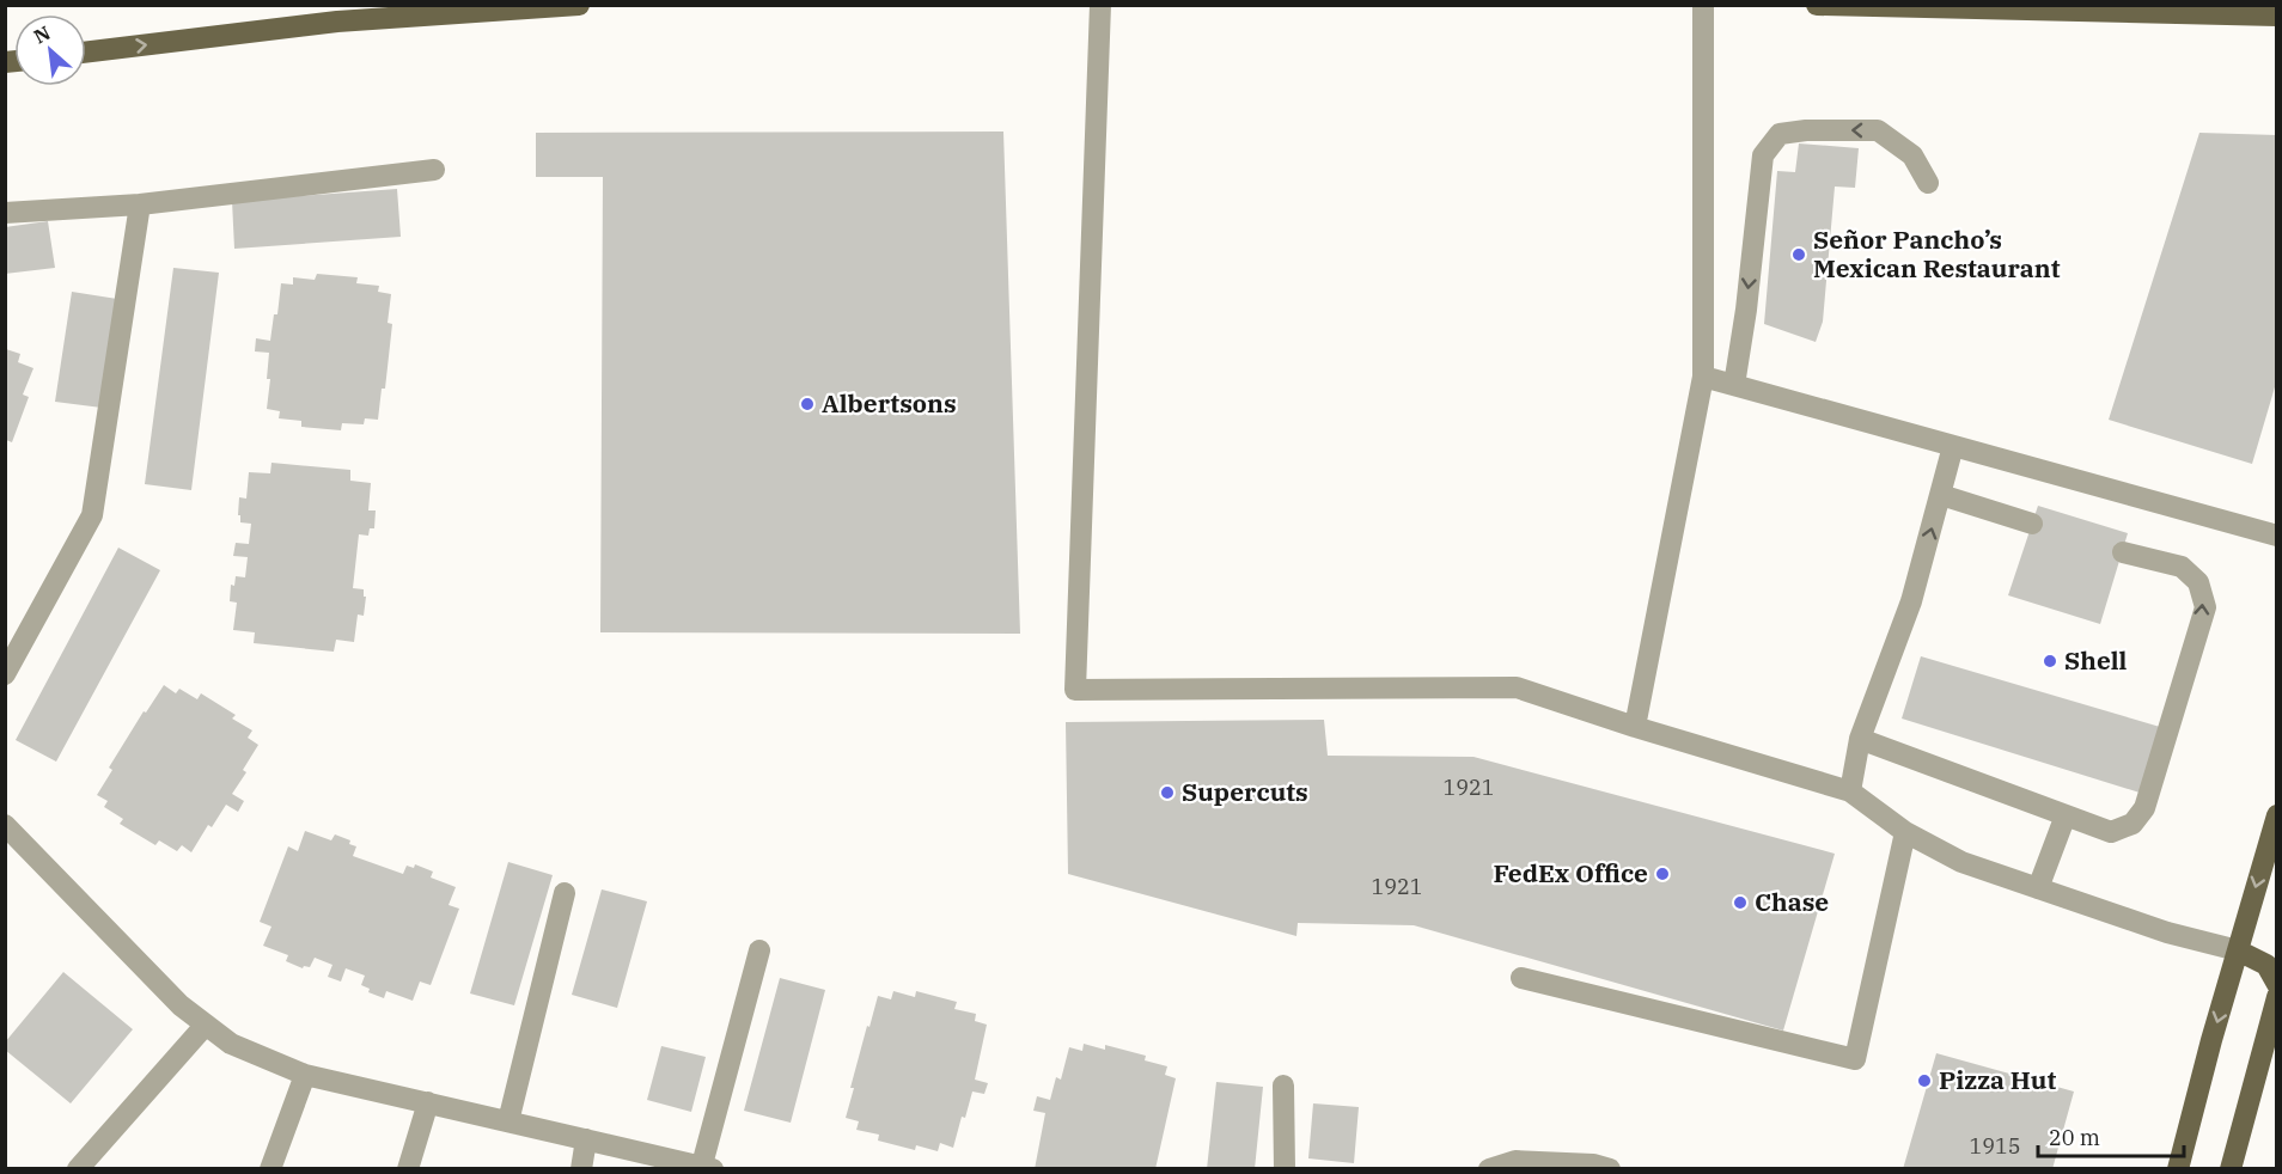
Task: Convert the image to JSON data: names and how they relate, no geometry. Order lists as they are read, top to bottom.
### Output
{
  "places": [
    "Señor Pancho’s Mexican Restaurant",
    "Albertsons",
    "Shell",
    "Supercuts",
    "FedEx Office",
    "Chase",
    "Pizza Hut"
  ],
  "house_numbers": ["1921", "1921", "1915"],
  "scale_bar": "20 m",
  "north": "top left"
}
